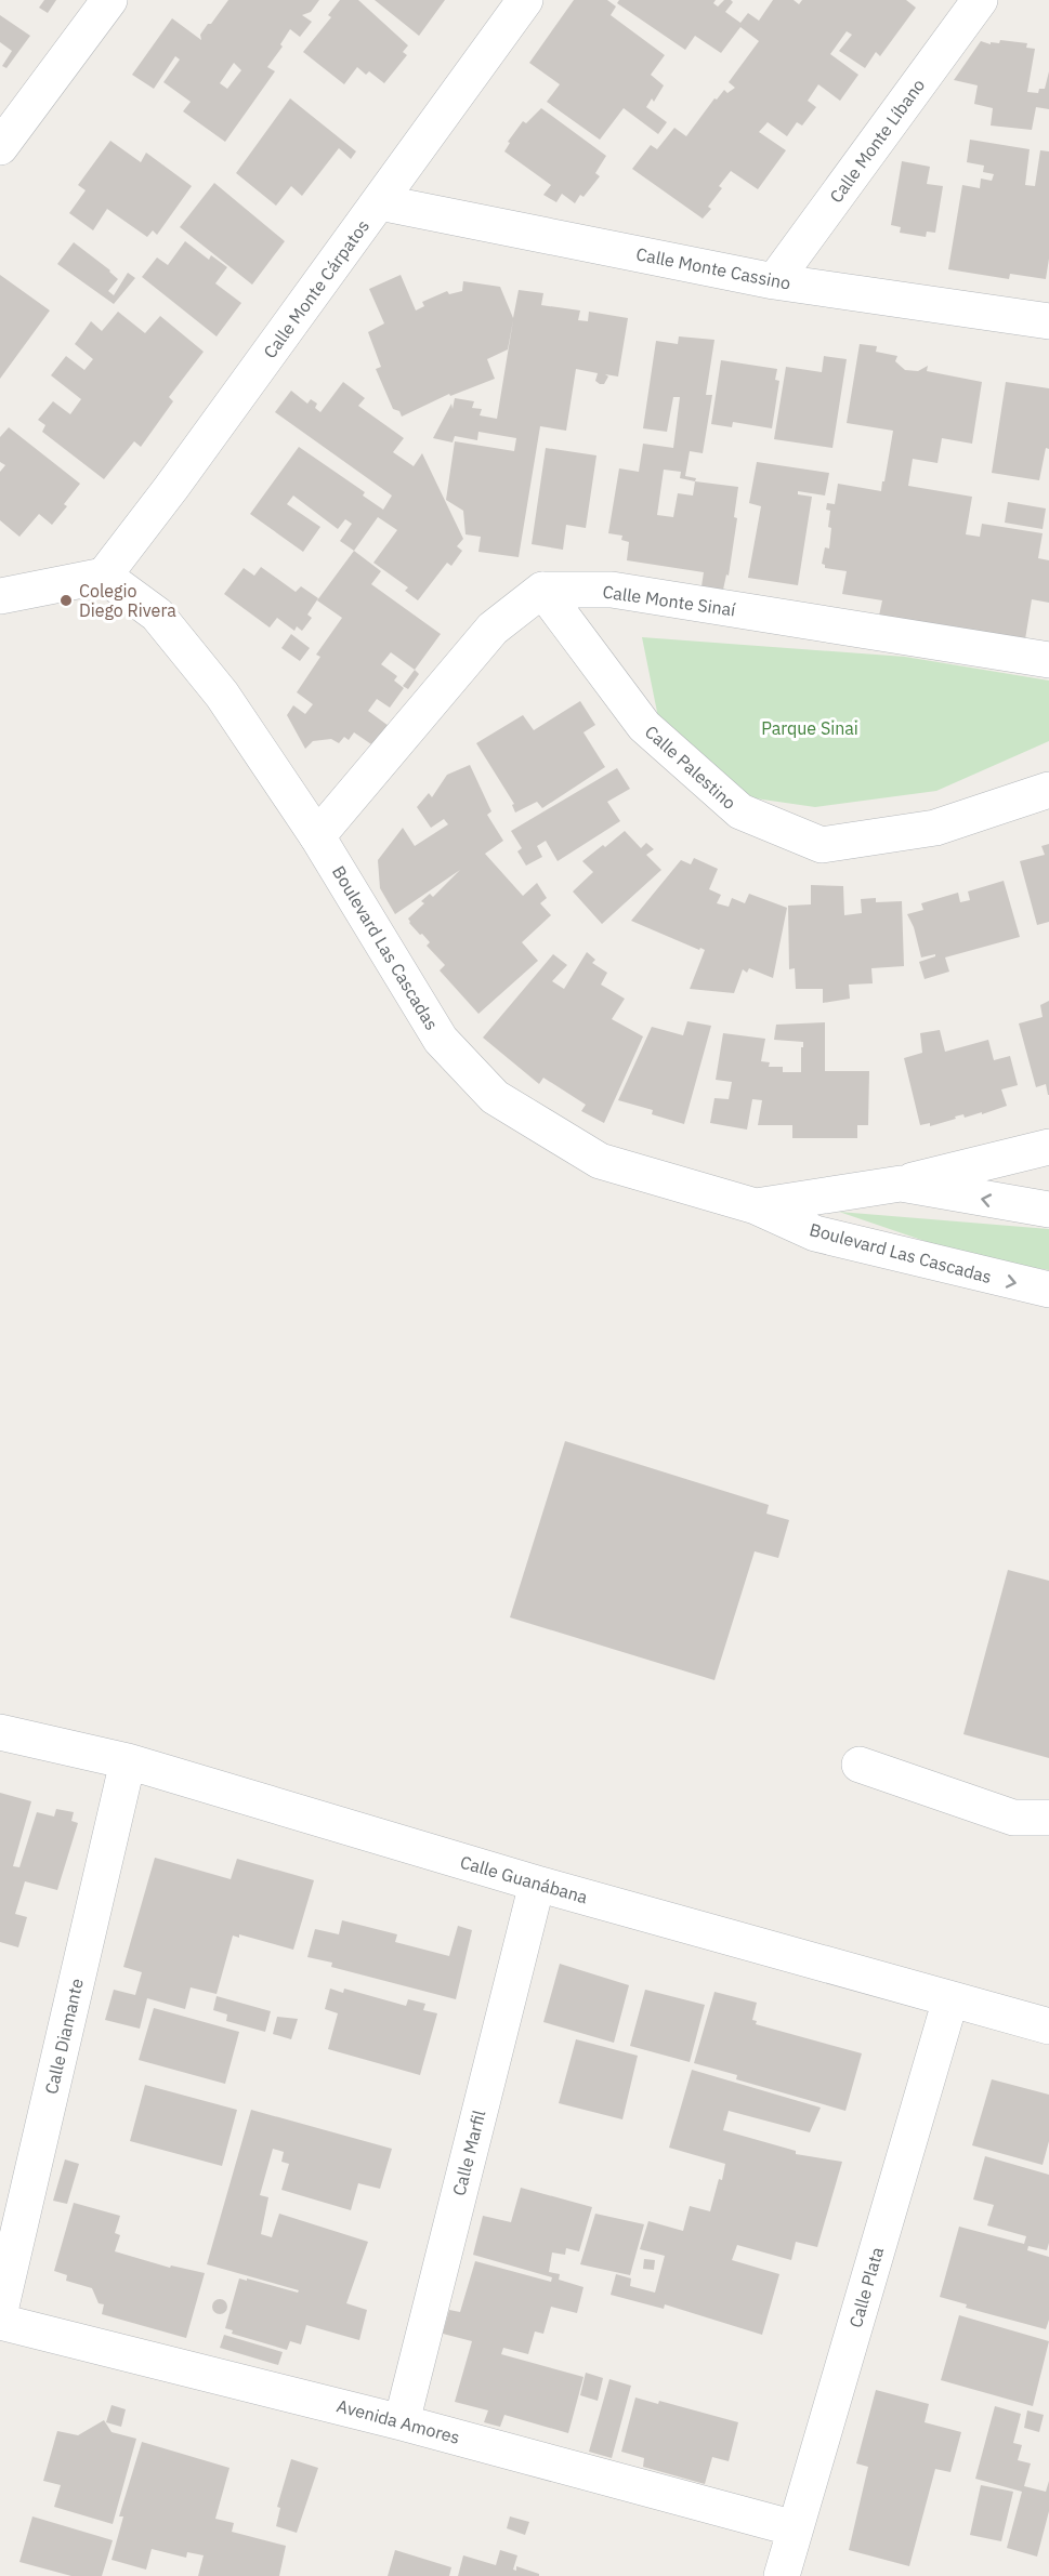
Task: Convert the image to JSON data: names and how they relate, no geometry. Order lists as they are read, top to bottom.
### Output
{
  "streets": {
    "street": [
      "Calle Monte Líbano",
      "Calle Monte Cassino",
      "Calle Monte Cárpatos",
      "Calle Monte Sinaí",
      "Calle Palestino",
      "Boulevard Las Cascadas",
      "Calle Guanábana",
      "Calle Diamante",
      "Calle Marfil",
      "Calle Plata",
      "Avenida Amores"
    ]
  },
  "crossings": [
    ["Calle Monte Líbano", "Calle Monte Cassino"],
    ["Calle Monte Cassino", "Calle Monte Cárpatos"],
    ["Calle Monte Cárpatos", "Boulevard Las Cascadas"],
    ["Calle Monte Sinaí", "Calle Palestino"],
    ["Calle Guanábana", "Calle Diamante"],
    ["Calle Guanábana", "Calle Marfil"],
    ["Calle Guanábana", "Calle Plata"],
    ["Calle Marfil", "Avenida Amores"],
    ["Calle Plata", "Avenida Amores"]
  ],
  "parks": ["Parque Sinai"],
  "places": ["Colegio Diego Rivera"]
}
